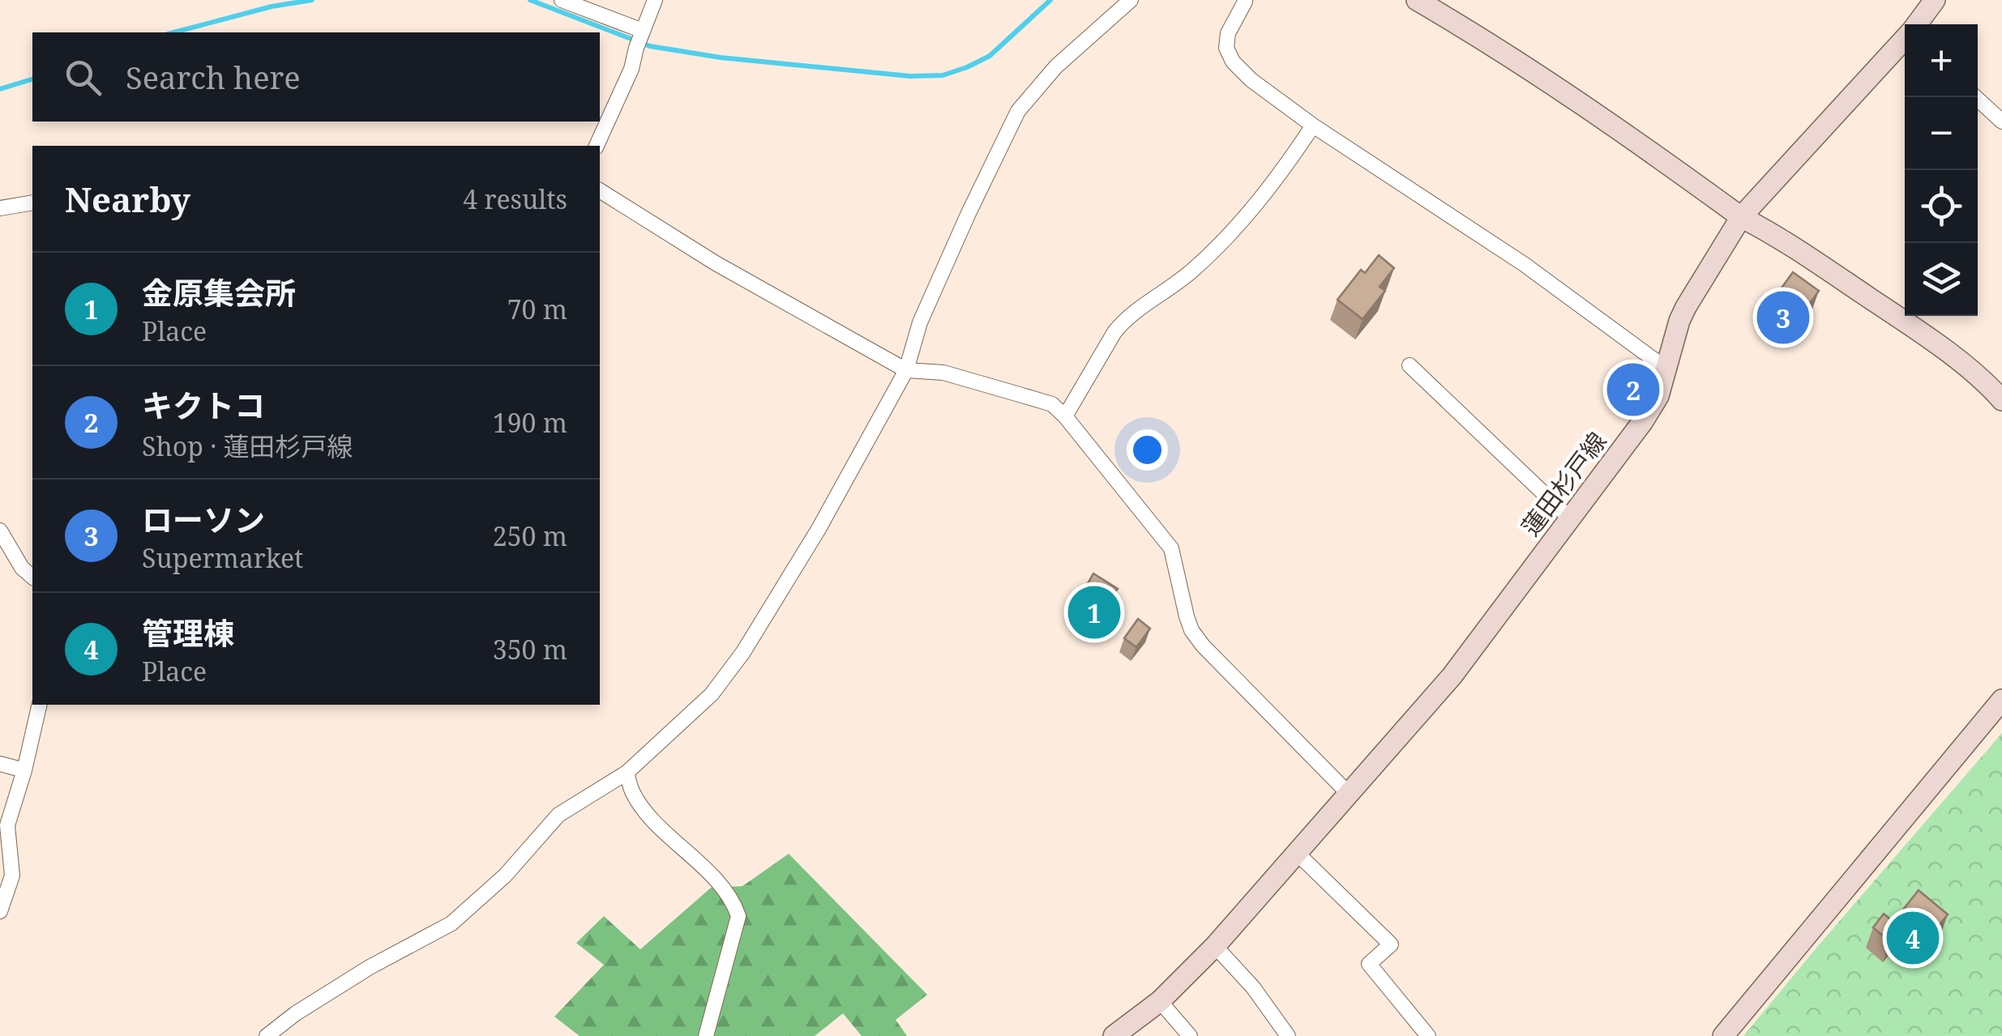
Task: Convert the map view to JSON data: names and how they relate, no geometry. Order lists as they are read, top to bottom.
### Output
{
  "streets": {
    "main road": ["蓮田杉戸線"]
  },
  "page": {
    "map_buttons": ["+", "−"],
    "search": "Search here",
    "heading": ["Nearby", "4 results"],
    "list": [
      {
        "mark": "1",
        "name": "金原集会所",
        "note": "Place",
        "value": "70 m"
      },
      {
        "mark": "2",
        "name": "キクトコ",
        "note": "Shop · 蓮田杉戸線",
        "value": "190 m"
      },
      {
        "mark": "3",
        "name": "ローソン",
        "note": "Supermarket",
        "value": "250 m"
      },
      {
        "mark": "4",
        "name": "管理棟",
        "note": "Place",
        "value": "350 m"
      }
    ],
    "pins": [
      "3",
      "2",
      "1",
      "4"
    ]
  }
}
